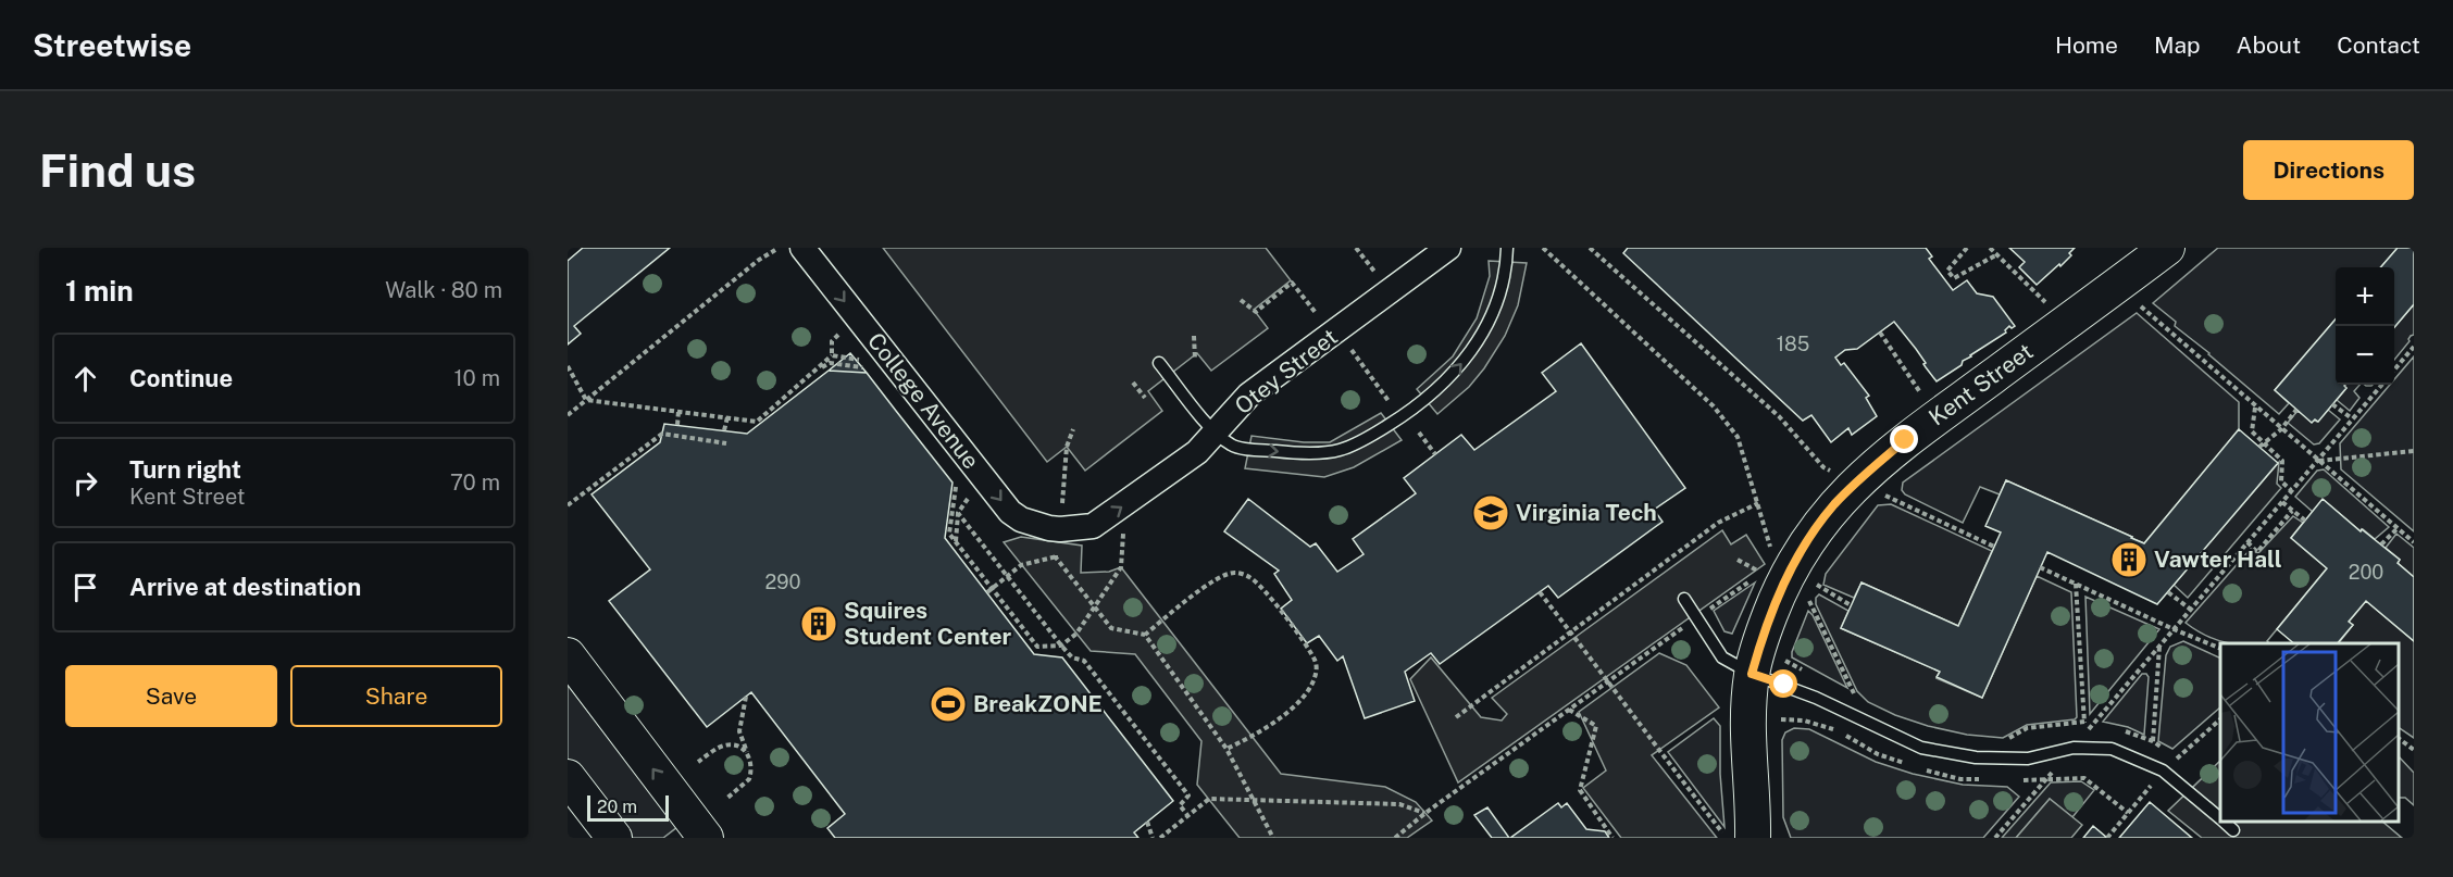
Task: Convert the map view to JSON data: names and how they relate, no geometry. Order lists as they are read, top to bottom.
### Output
{
  "streets": {
    "street": ["Otey Street", "Kent Street", "College Avenue"]
  },
  "crossings": [
    ["Otey Street", "College Avenue"]
  ],
  "one_way": ["Otey Street", "College Avenue"],
  "places": {
    "school or university": ["Virginia Tech"],
    "building": ["Vawter Hall", "Squires Student Center"],
    "sports": ["BreakZONE"]
  },
  "house_numbers": ["185", "200", "290"],
  "scale_bar": "20 m",
  "page": {
    "header": "Streetwise",
    "nav": [
      "Home",
      "Map",
      "About",
      "Contact"
    ],
    "buttons": [
      "Directions",
      ["Save", "Share"]
    ],
    "title": "Find us",
    "heading": ["1 min", "Walk · 80 m"],
    "map_buttons": ["+", "−"],
    "list": [
      ["Continue", "10 m"],
      ["Turn right", "Kent Street", "70 m"],
      "Arrive at destination"
    ],
    "scale": "20 m"
  }
}
